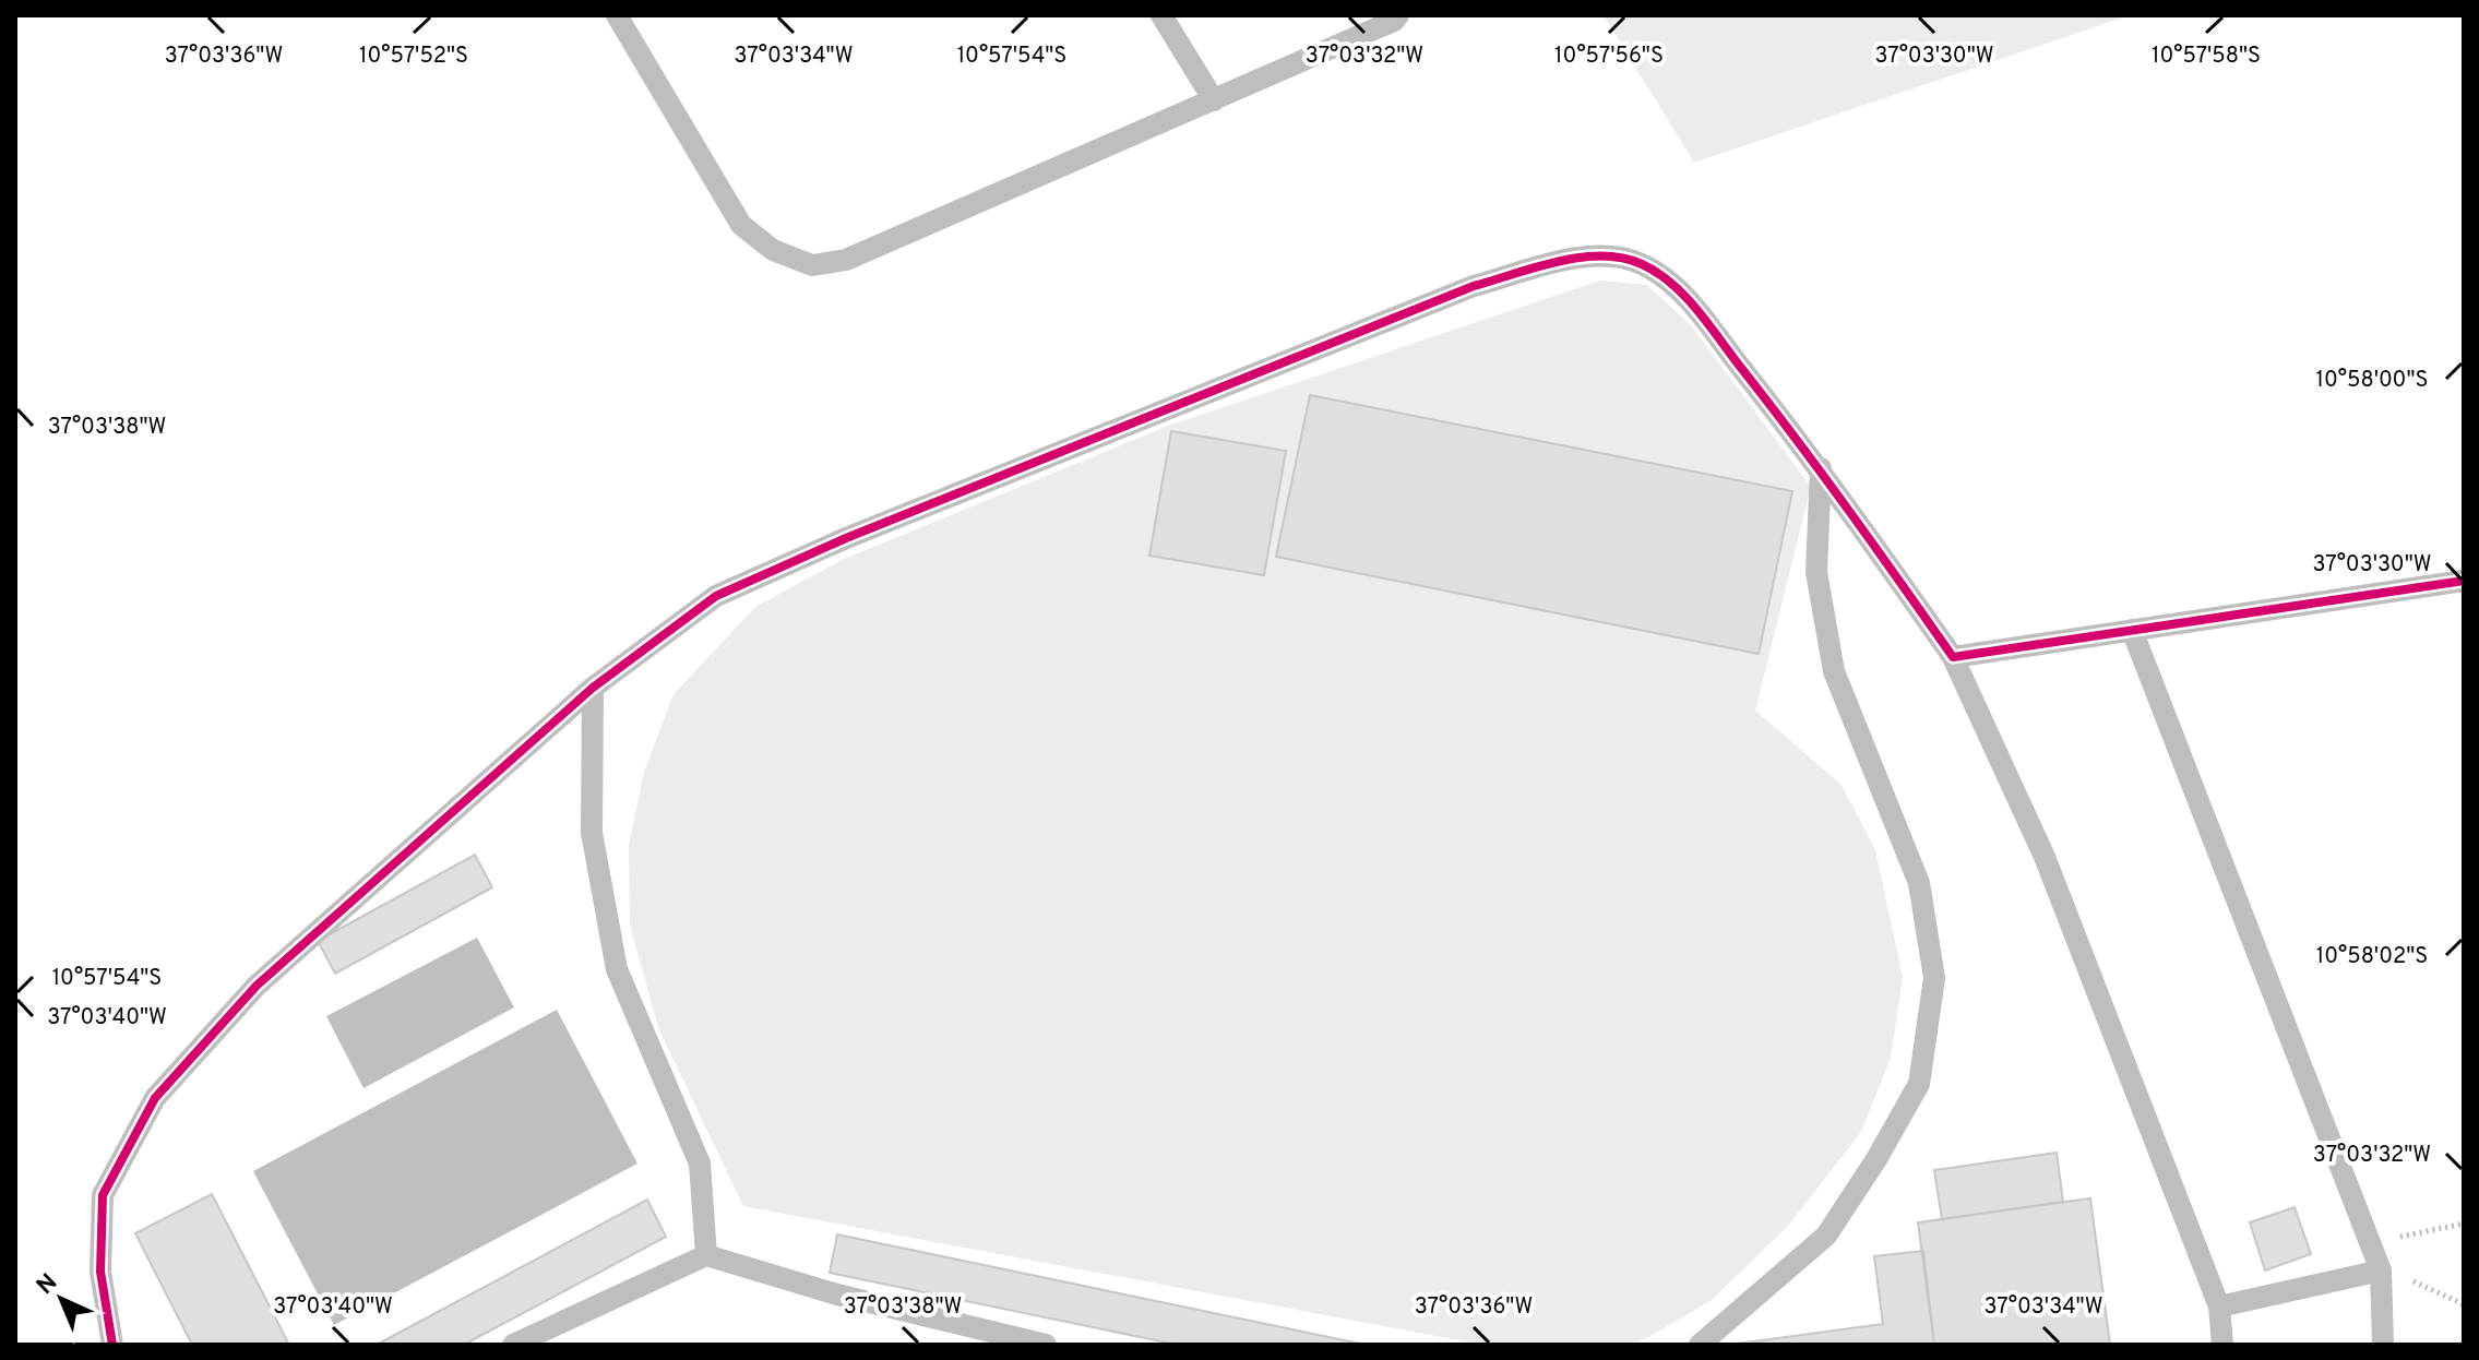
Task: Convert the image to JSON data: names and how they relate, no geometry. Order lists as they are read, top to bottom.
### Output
{
  "north": "top left",
  "coordinates": [
    "10°57'52\"S",
    "10°57'54\"S",
    "10°57'56\"S",
    "10°57'58\"S",
    "37°03'30\"W",
    "37°03'36\"W",
    "37°03'34\"W",
    "37°03'32\"W",
    "10°58'00\"S",
    "37°03'38\"W",
    "10°58'02\"S",
    "37°03'40\"W"
  ]
}
